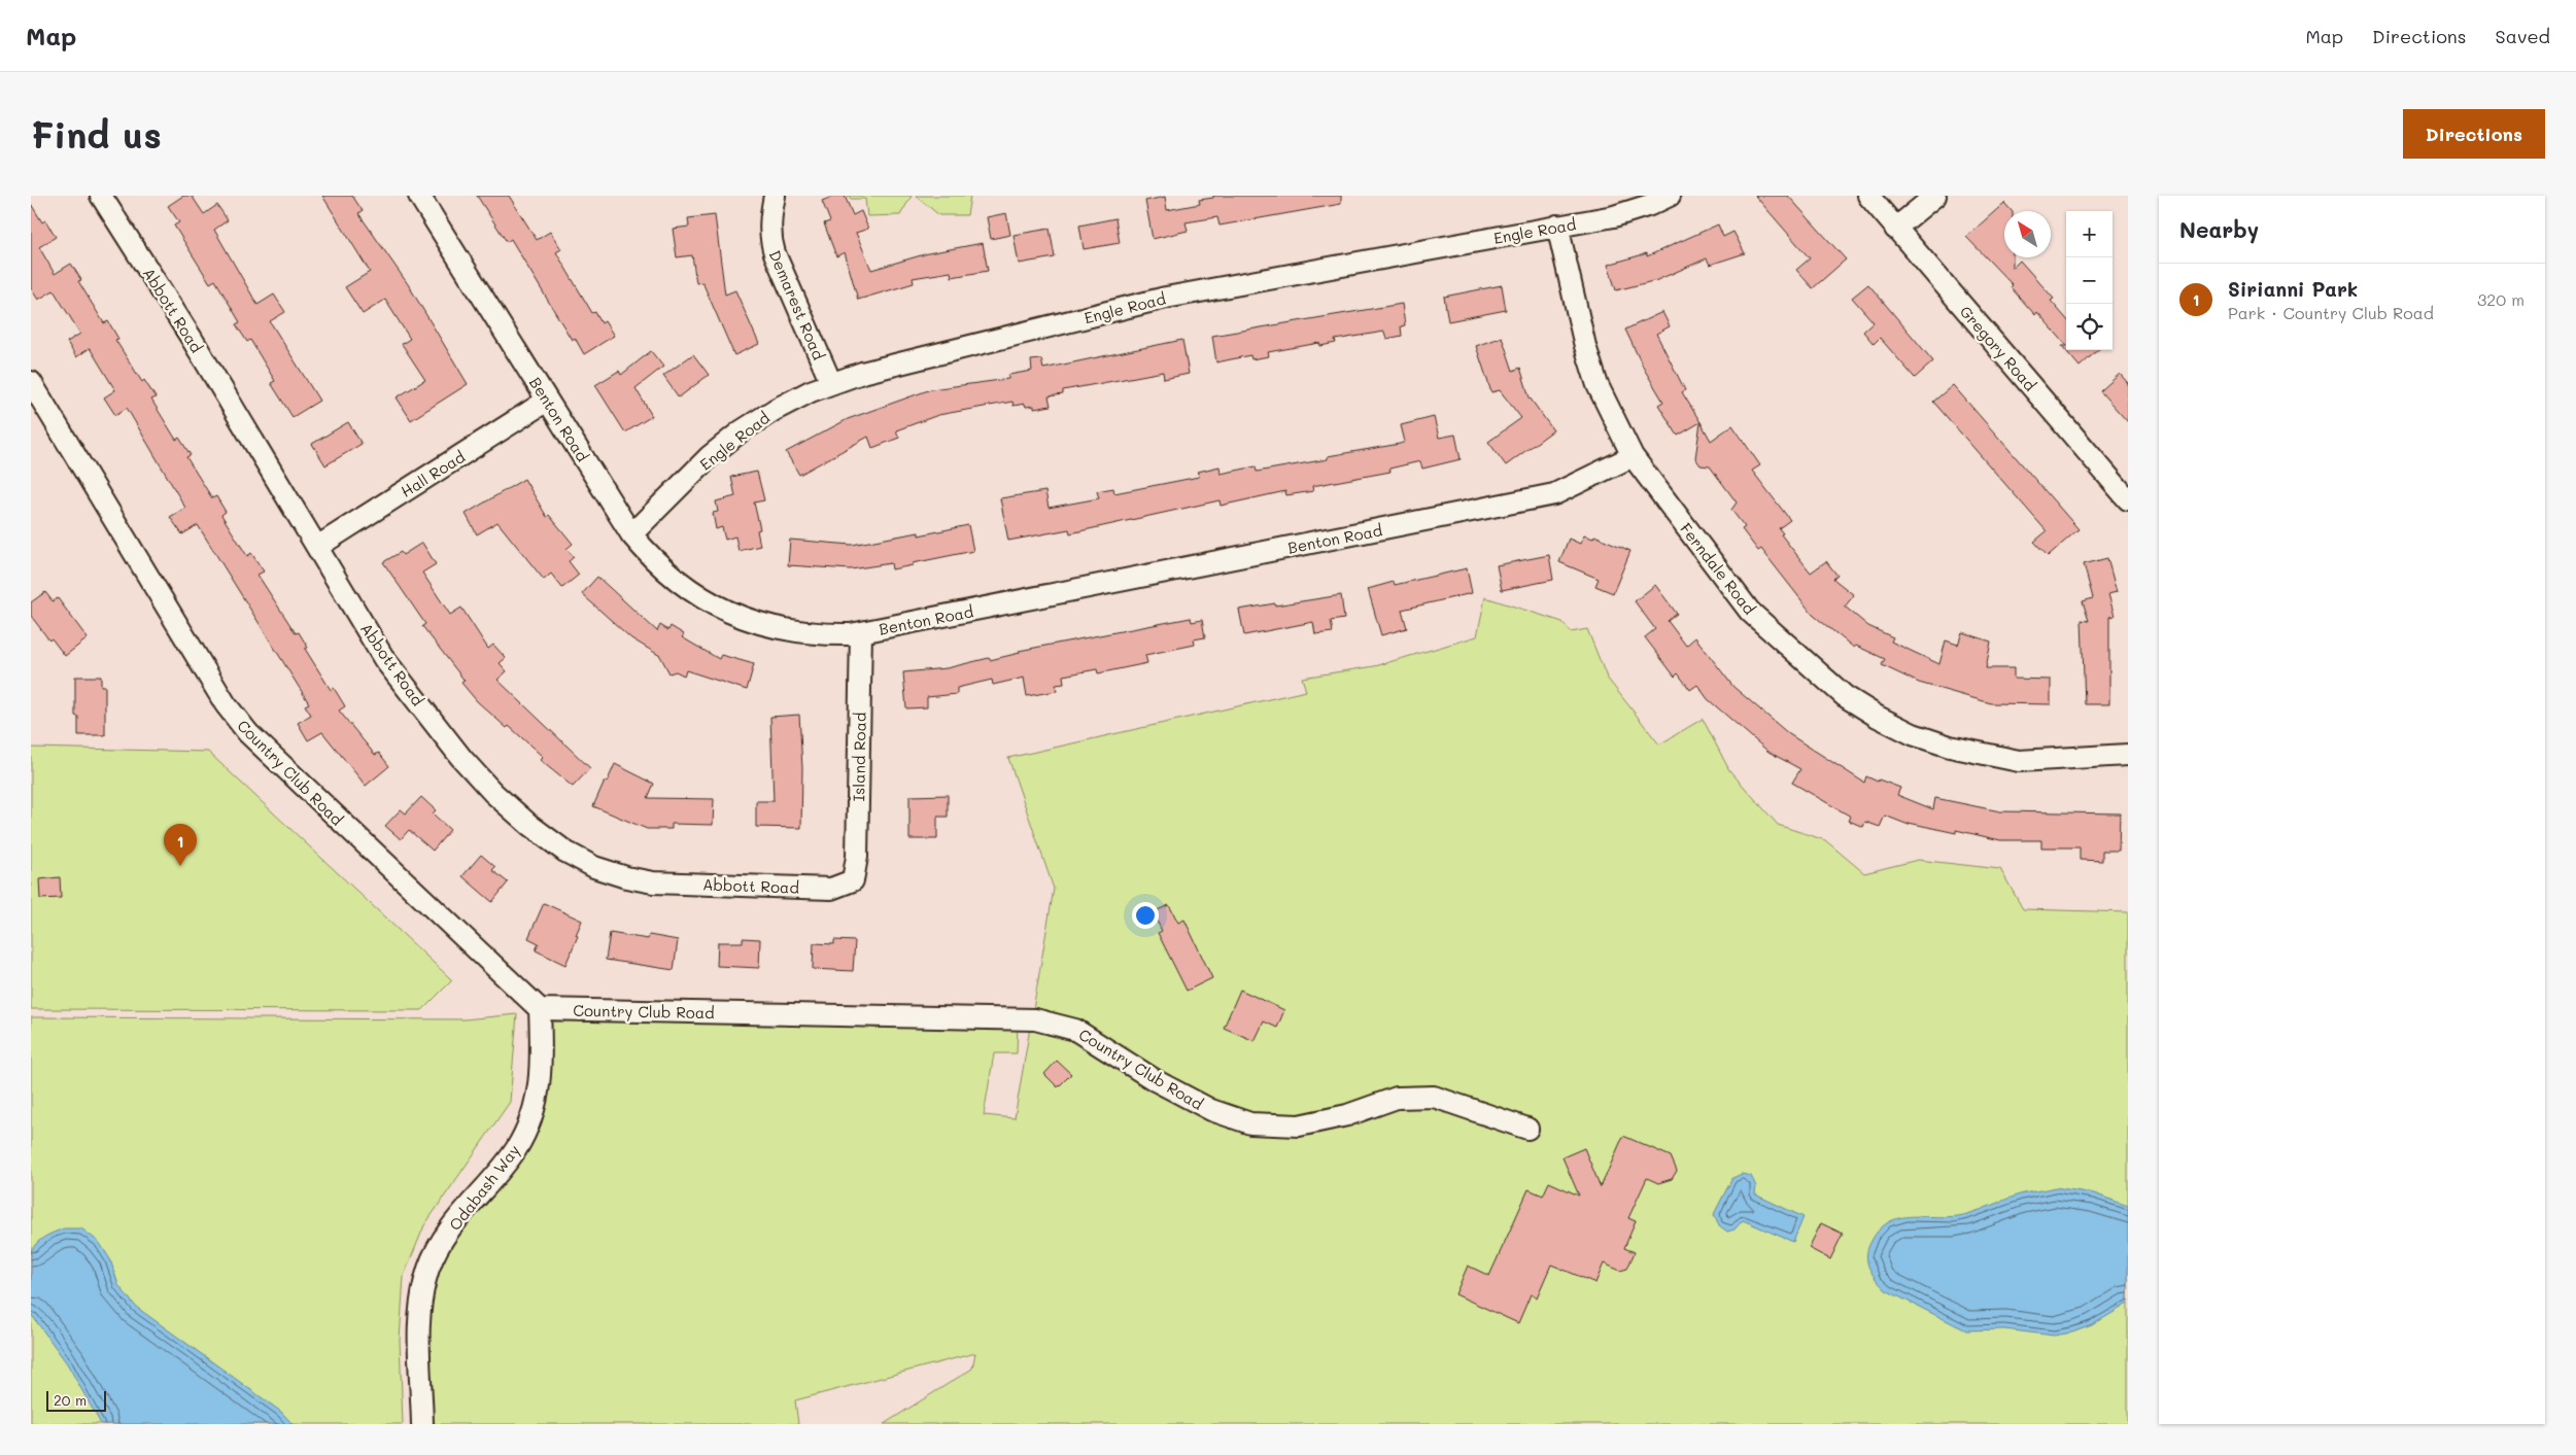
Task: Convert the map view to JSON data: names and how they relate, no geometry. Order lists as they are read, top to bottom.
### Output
{
  "streets": {
    "street": [
      "Engle Road",
      "Demarest Road",
      "Abbott Road",
      "Gregory Road",
      "Benton Road",
      "Hall Road",
      "Ferndale Road",
      "Island Road",
      "Country Club Road",
      "Odabash Way"
    ]
  },
  "crossings": [
    ["Engle Road", "Demarest Road"],
    ["Engle Road", "Benton Road"],
    ["Engle Road", "Ferndale Road"],
    ["Abbott Road", "Hall Road"],
    ["Abbott Road", "Island Road"],
    ["Benton Road", "Hall Road"],
    ["Benton Road", "Ferndale Road"],
    ["Benton Road", "Island Road"],
    ["Country Club Road", "Odabash Way"]
  ],
  "scale_bar": "20 m",
  "north": "top left",
  "page": {
    "header": "Map",
    "nav": ["Map", "Directions", "Saved"],
    "buttons": "Directions",
    "title": "Find us",
    "heading": "Nearby",
    "map_buttons": ["+", "−"],
    "list": [
      {
        "mark": "1",
        "name": "Sirianni Park",
        "note": "Park · Country Club Road",
        "value": "320 m"
      }
    ],
    "pins": "1",
    "scale": "20 m"
  }
}
